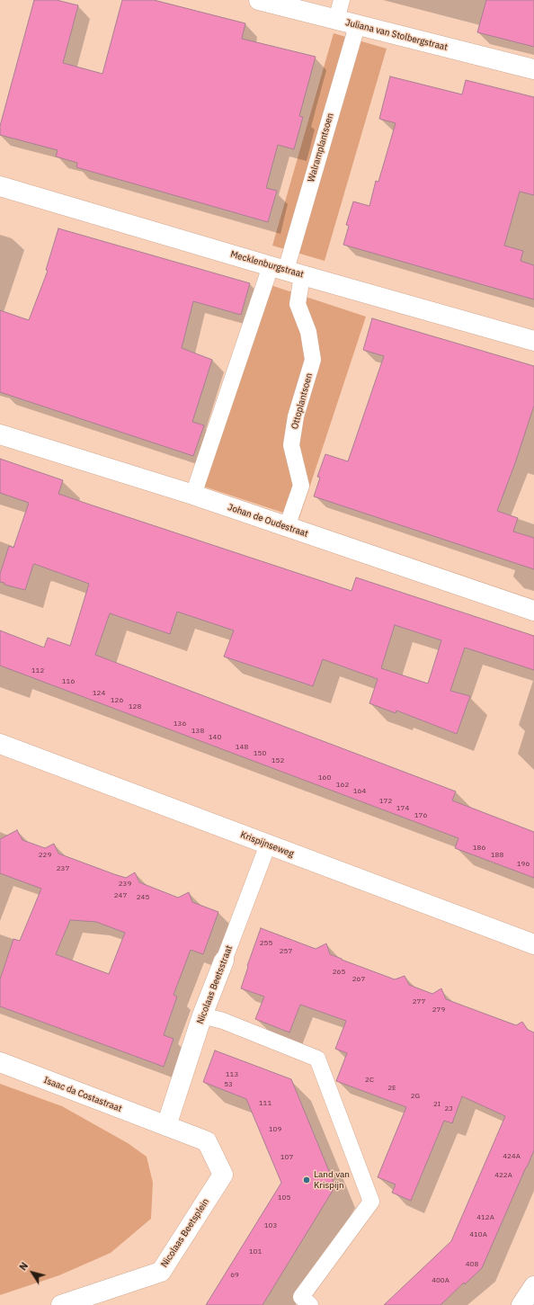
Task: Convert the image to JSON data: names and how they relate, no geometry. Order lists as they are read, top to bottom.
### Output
{
  "streets": {
    "street": [
      "Juliana van Stolbergstraat",
      "Walramplantsoen",
      "Mecklenburgstraat",
      "Ottoplantsoen",
      "Johan de Oudestraat",
      "Krispijnseweg",
      "Nicolaas Beetsstraat",
      "Isaac da Costastraat",
      "Nicolaas Beetsplein"
    ]
  },
  "crossings": [
    ["Juliana van Stolbergstraat", "Walramplantsoen"],
    ["Walramplantsoen", "Mecklenburgstraat"],
    ["Walramplantsoen", "Ottoplantsoen"],
    ["Mecklenburgstraat", "Ottoplantsoen"],
    ["Ottoplantsoen", "Johan de Oudestraat"],
    ["Krispijnseweg", "Nicolaas Beetsstraat"],
    ["Nicolaas Beetsstraat", "Isaac da Costastraat"],
    ["Nicolaas Beetsstraat", "Nicolaas Beetsplein"],
    ["Isaac da Costastraat", "Nicolaas Beetsplein"]
  ],
  "places": ["Land van Krispijn"],
  "house_numbers": [
    "112",
    "116",
    "124",
    "126",
    "128",
    "136",
    "138",
    "140",
    "148",
    "150",
    "152",
    "160",
    "162",
    "164",
    "172",
    "174",
    "176",
    "186",
    "229",
    "188",
    "196",
    "237",
    "239",
    "247",
    "245",
    "255",
    "257",
    "265",
    "267",
    "277",
    "279",
    "113",
    "2C",
    "53",
    "2E",
    "2G",
    "111",
    "2I",
    "2J",
    "109",
    "424A",
    "107",
    "422A",
    "105",
    "412A",
    "103",
    "410A",
    "101",
    "408",
    "69",
    "400A"
  ],
  "north": "top left"
}
